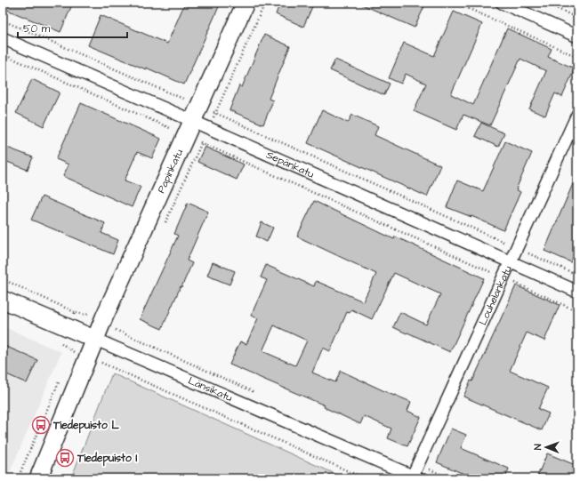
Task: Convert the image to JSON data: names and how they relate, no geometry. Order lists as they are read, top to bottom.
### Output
{
  "streets": {
    "street": [
      "Sepänkatu",
      "Papinkatu",
      "Louhelankatu",
      "Länsikatu"
    ]
  },
  "crossings": [
    ["Sepänkatu", "Papinkatu"],
    ["Sepänkatu", "Louhelankatu"],
    ["Papinkatu", "Länsikatu"],
    ["Louhelankatu", "Länsikatu"]
  ],
  "places": {
    "bus stop": ["Tiedepuisto L", "Tiedepuisto I"]
  },
  "scale_bar": "50 m",
  "north": "left"
}
